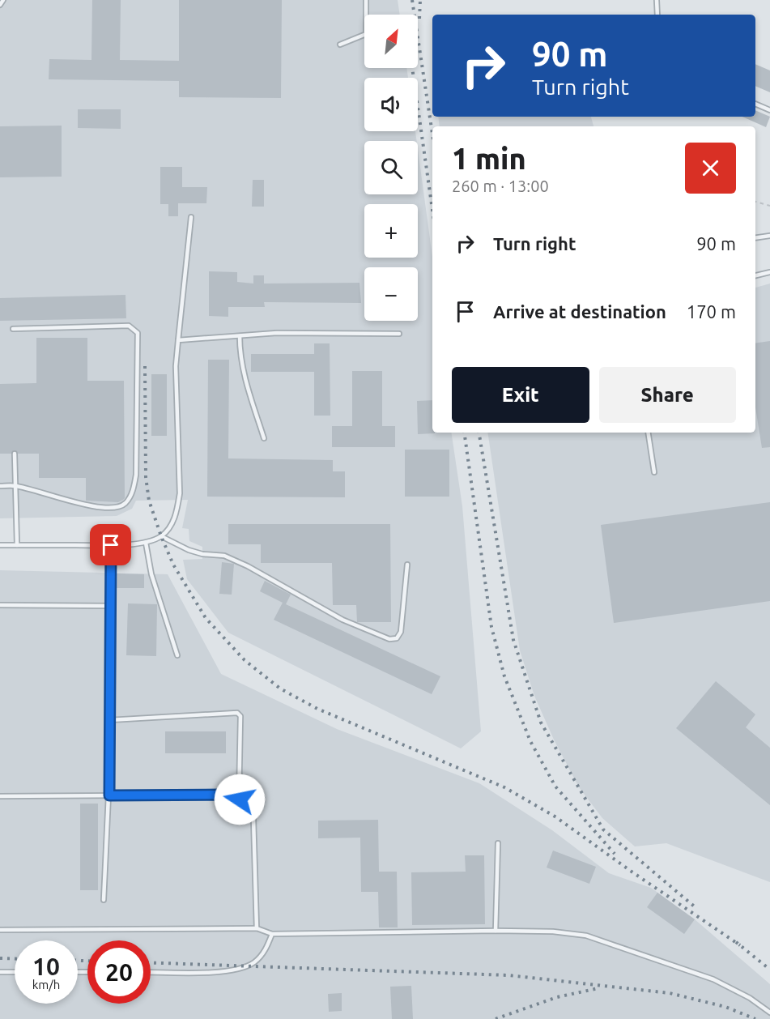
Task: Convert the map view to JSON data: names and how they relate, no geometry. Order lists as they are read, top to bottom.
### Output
{
  "north": "top right",
  "page": {
    "map_buttons": ["+", "−"],
    "turn": ["90 m", "Turn right"],
    "heading": ["1 min", "260 m · 13:00"],
    "list": [
      {
        "name": "Turn right",
        "value": "90 m"
      },
      {
        "name": "Arrive at destination",
        "value": "170 m"
      }
    ],
    "buttons": ["Exit", "Share"],
    "speed": "10 km/h",
    "limit": "20"
  }
}
